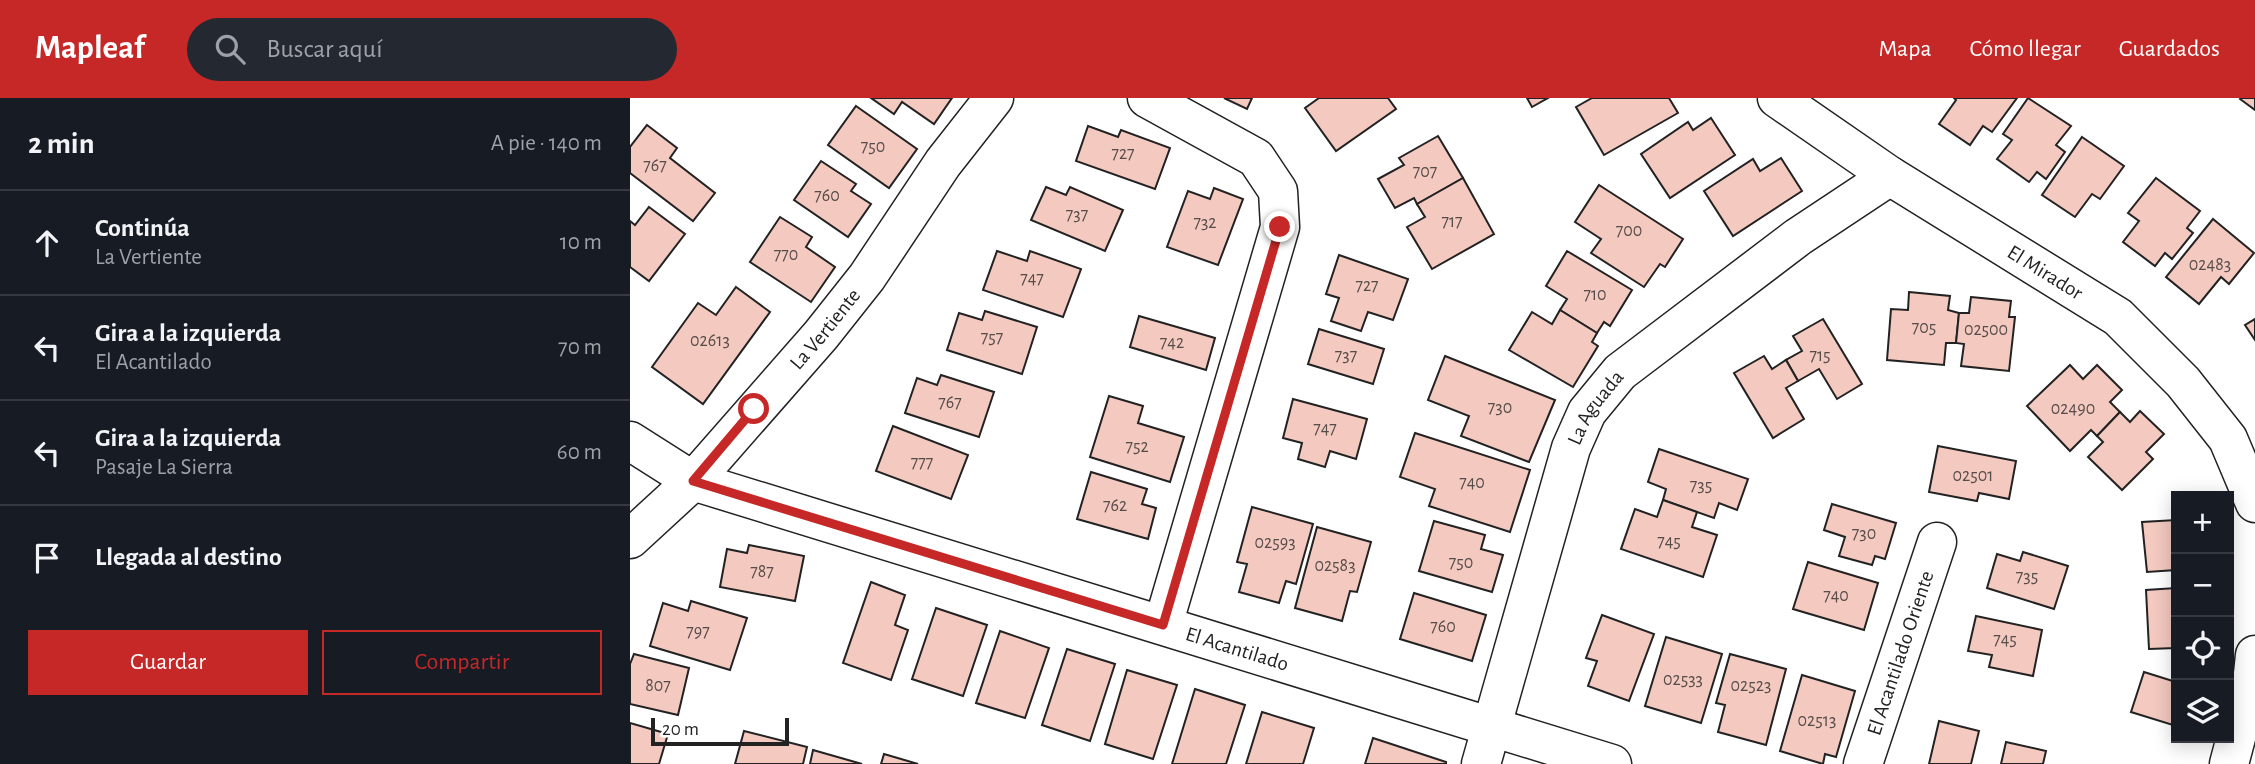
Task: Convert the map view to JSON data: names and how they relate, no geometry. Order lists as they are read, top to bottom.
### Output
{
  "streets": {
    "street": [
      "El Mirador",
      "La Vertiente",
      "La Aguada",
      "El Acantilado",
      "El Acantilado Oriente"
    ]
  },
  "crossings": [
    ["El Mirador", "La Aguada"],
    ["La Vertiente", "El Acantilado"],
    ["La Aguada", "El Acantilado"]
  ],
  "house_numbers": [
    "750",
    "727",
    "767",
    "707",
    "760",
    "737",
    "717",
    "732",
    "700",
    "770",
    "02483",
    "747",
    "727",
    "710",
    "705",
    "02500",
    "757",
    "02613",
    "742",
    "737",
    "715",
    "767",
    "730",
    "02490",
    "747",
    "752",
    "777",
    "02501",
    "740",
    "735",
    "762",
    "730",
    "745",
    "02593",
    "750",
    "02583",
    "787",
    "735",
    "740",
    "760",
    "797",
    "745",
    "02533",
    "807",
    "02523",
    "02513"
  ],
  "scale_bar": "20 m",
  "page": {
    "header": "Mapleaf",
    "search": "Buscar aquí",
    "nav": ["Mapa", "Cómo llegar", "Guardados"],
    "heading": ["2 min", "A pie · 140 m"],
    "list": [
      ["Continúa", "La Vertiente", "10 m"],
      ["Gira a la izquierda", "El Acantilado", "70 m"],
      ["Gira a la izquierda", "Pasaje La Sierra", "60 m"],
      "Llegada al destino"
    ],
    "map_buttons": ["+", "−"],
    "buttons": ["Guardar", "Compartir"],
    "scale": "20 m"
  }
}
